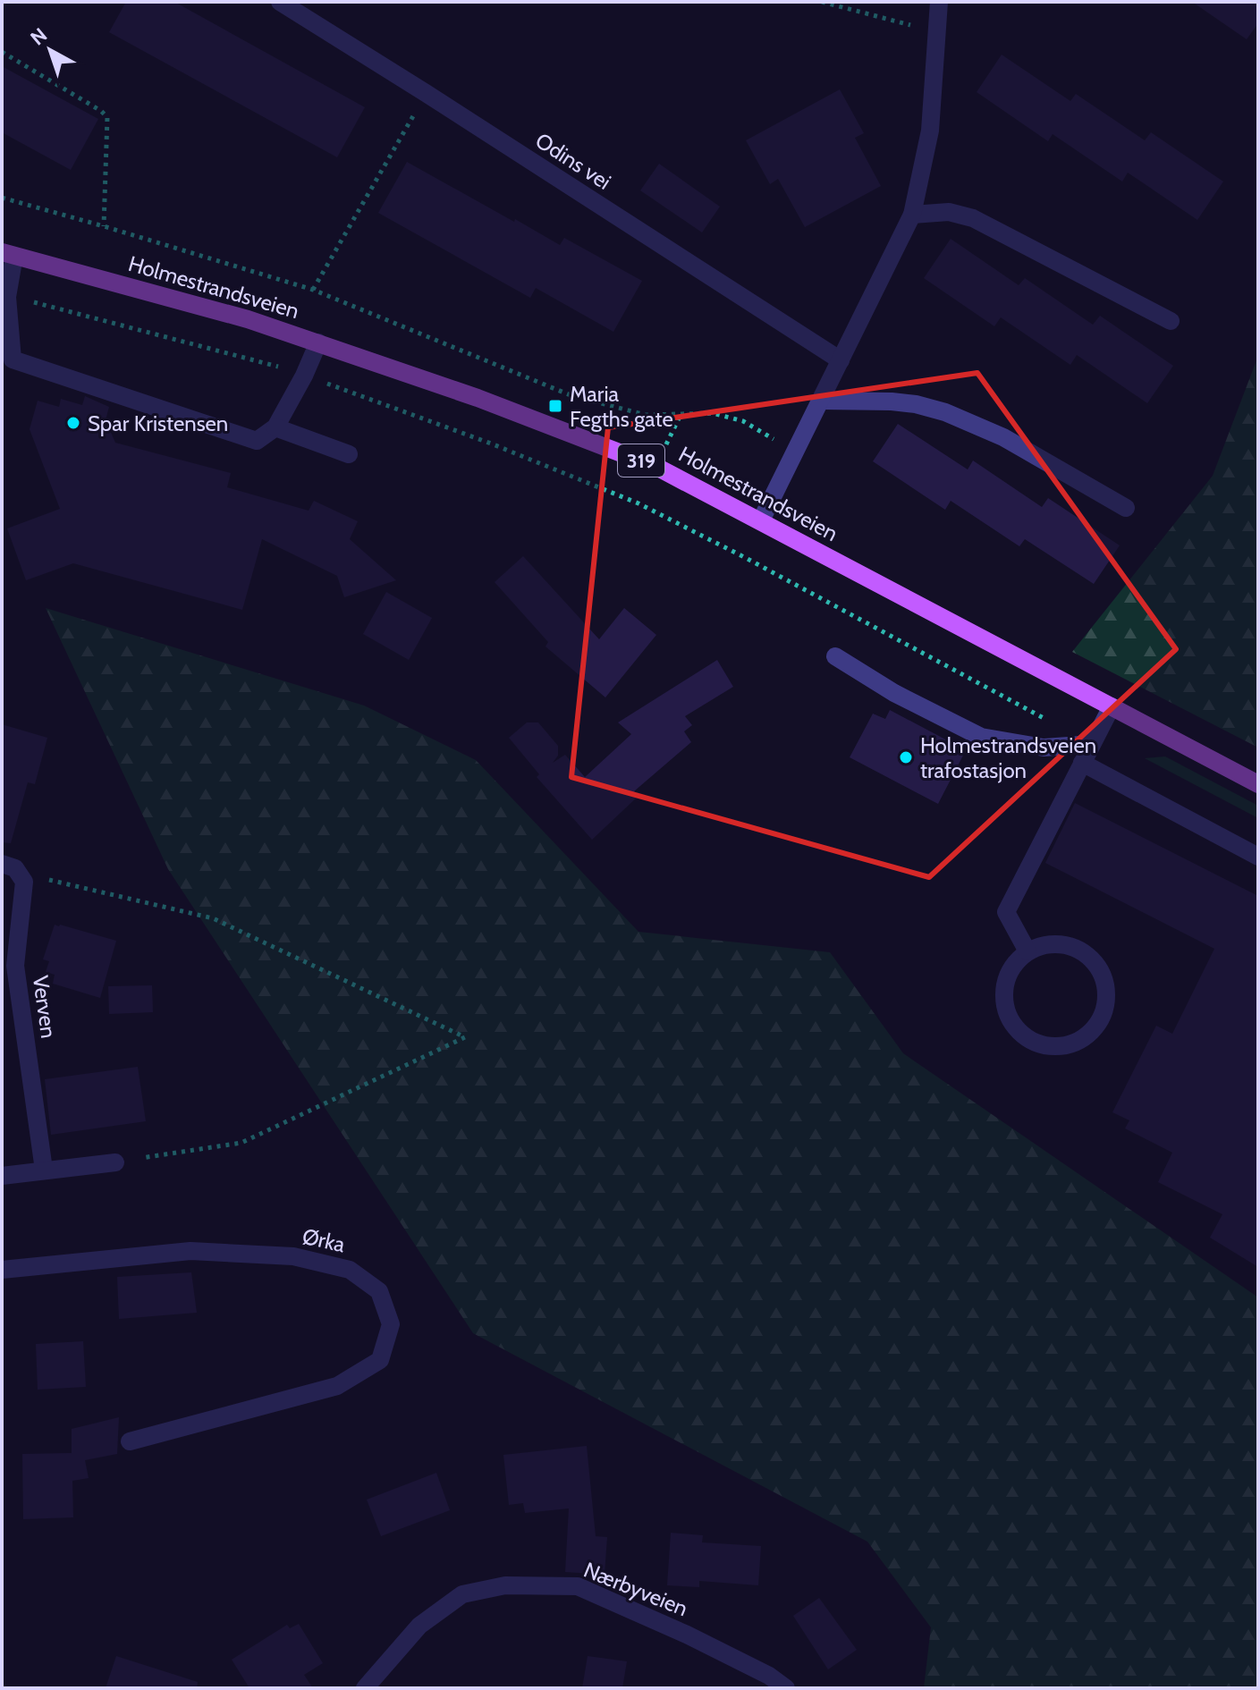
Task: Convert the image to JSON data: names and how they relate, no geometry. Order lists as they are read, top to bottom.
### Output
{
  "streets": {
    "main road": ["Holmestrandsveien", "319"],
    "street": [
      "Odins vei",
      "Verven",
      "Ørka",
      "Nærbyveien"
    ]
  },
  "places": {
    "transit": ["Maria Fegths gate"],
    "other": ["Spar Kristensen", "Holmestrandsveien trafostasjon"]
  },
  "north": "top left"
}
